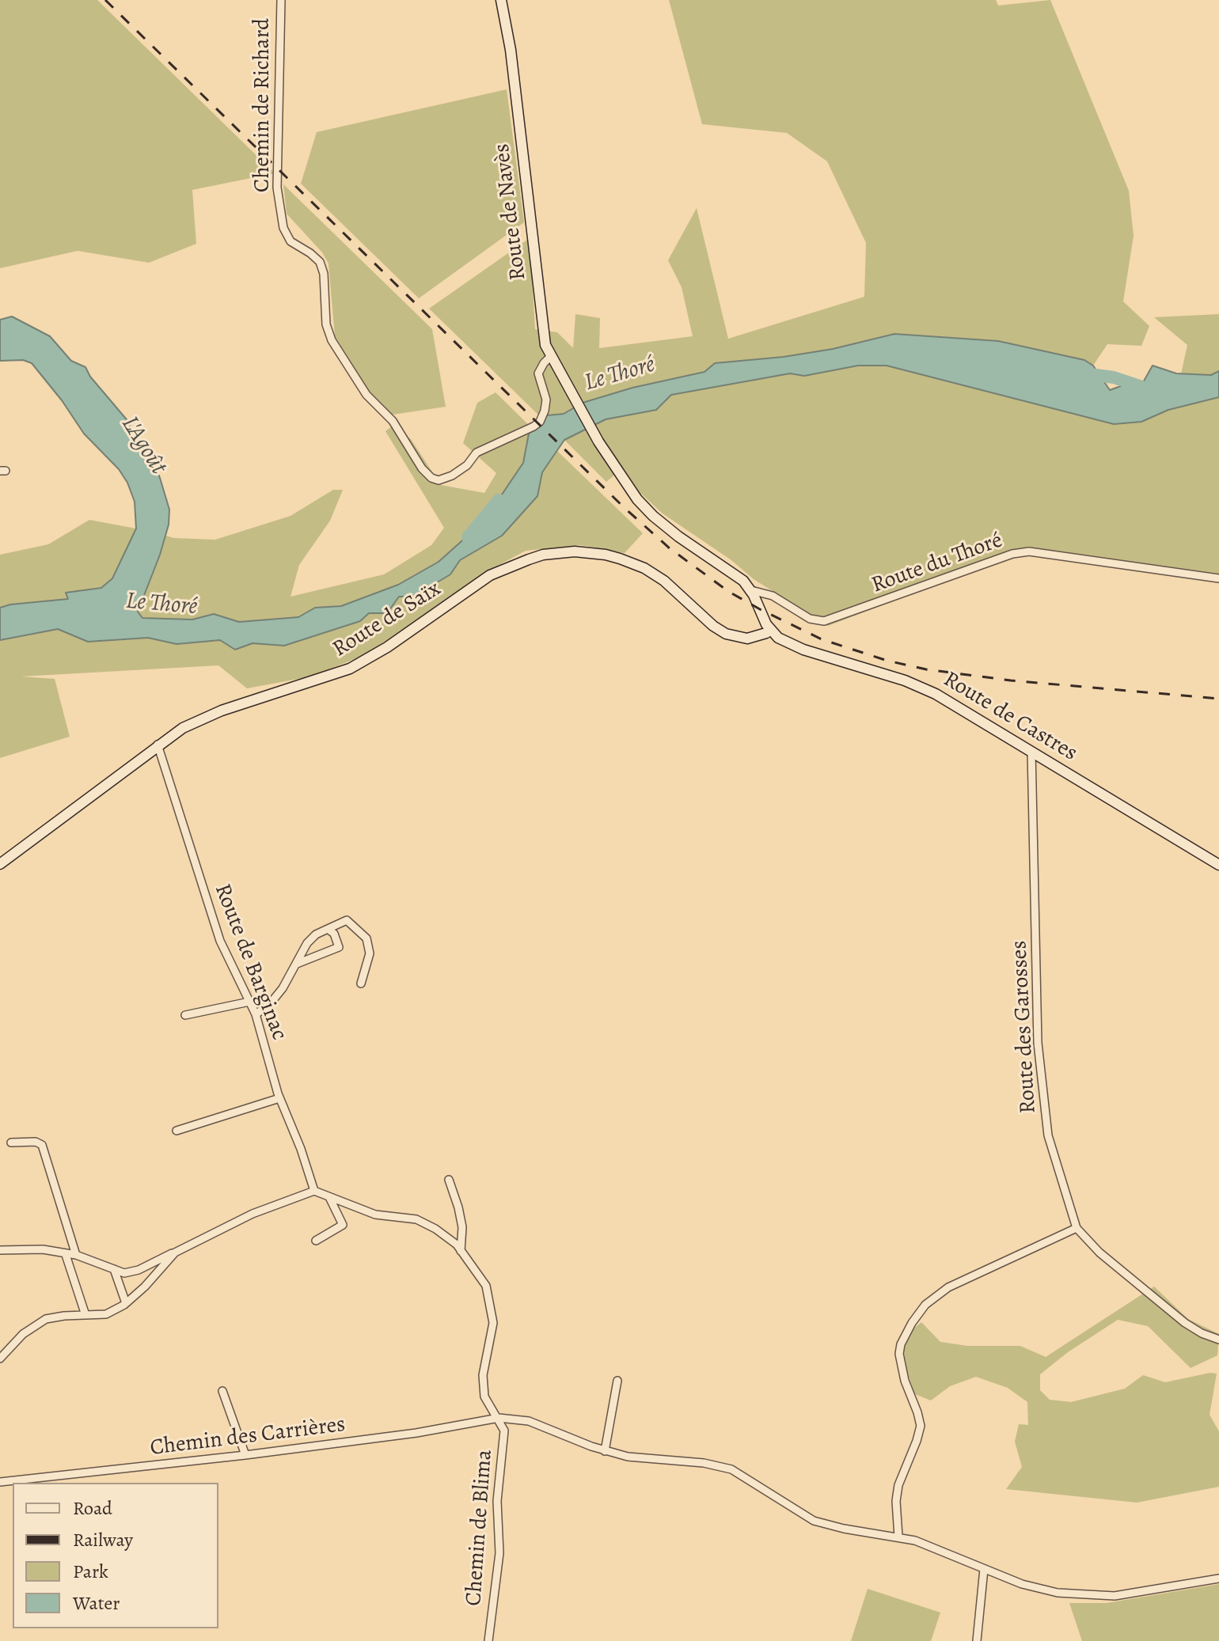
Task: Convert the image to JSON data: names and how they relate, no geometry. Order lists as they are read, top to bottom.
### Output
{
  "streets": {
    "main road": ["Route de Navès", "Route de Saïx", "Route de Castres"],
    "street": [
      "Chemin de Richard",
      "Route du Thoré",
      "Route de Barginac",
      "Route des Garosses",
      "Chemin des Carrières",
      "Chemin de Blima"
    ]
  },
  "crossings": [
    ["Chemin de Richard", "Route de Navès"],
    ["Route de Navès", "Route du Thoré"],
    ["Route de Saïx", "Route de Castres"],
    ["Route de Saïx", "Route de Barginac"],
    ["Route de Castres", "Route des Garosses"],
    ["Chemin des Carrières", "Chemin de Blima"]
  ],
  "water": ["Le Thoré", "L'Agoût"],
  "legend": [
    "Road",
    "Railway",
    "Park",
    "Water"
  ]
}
